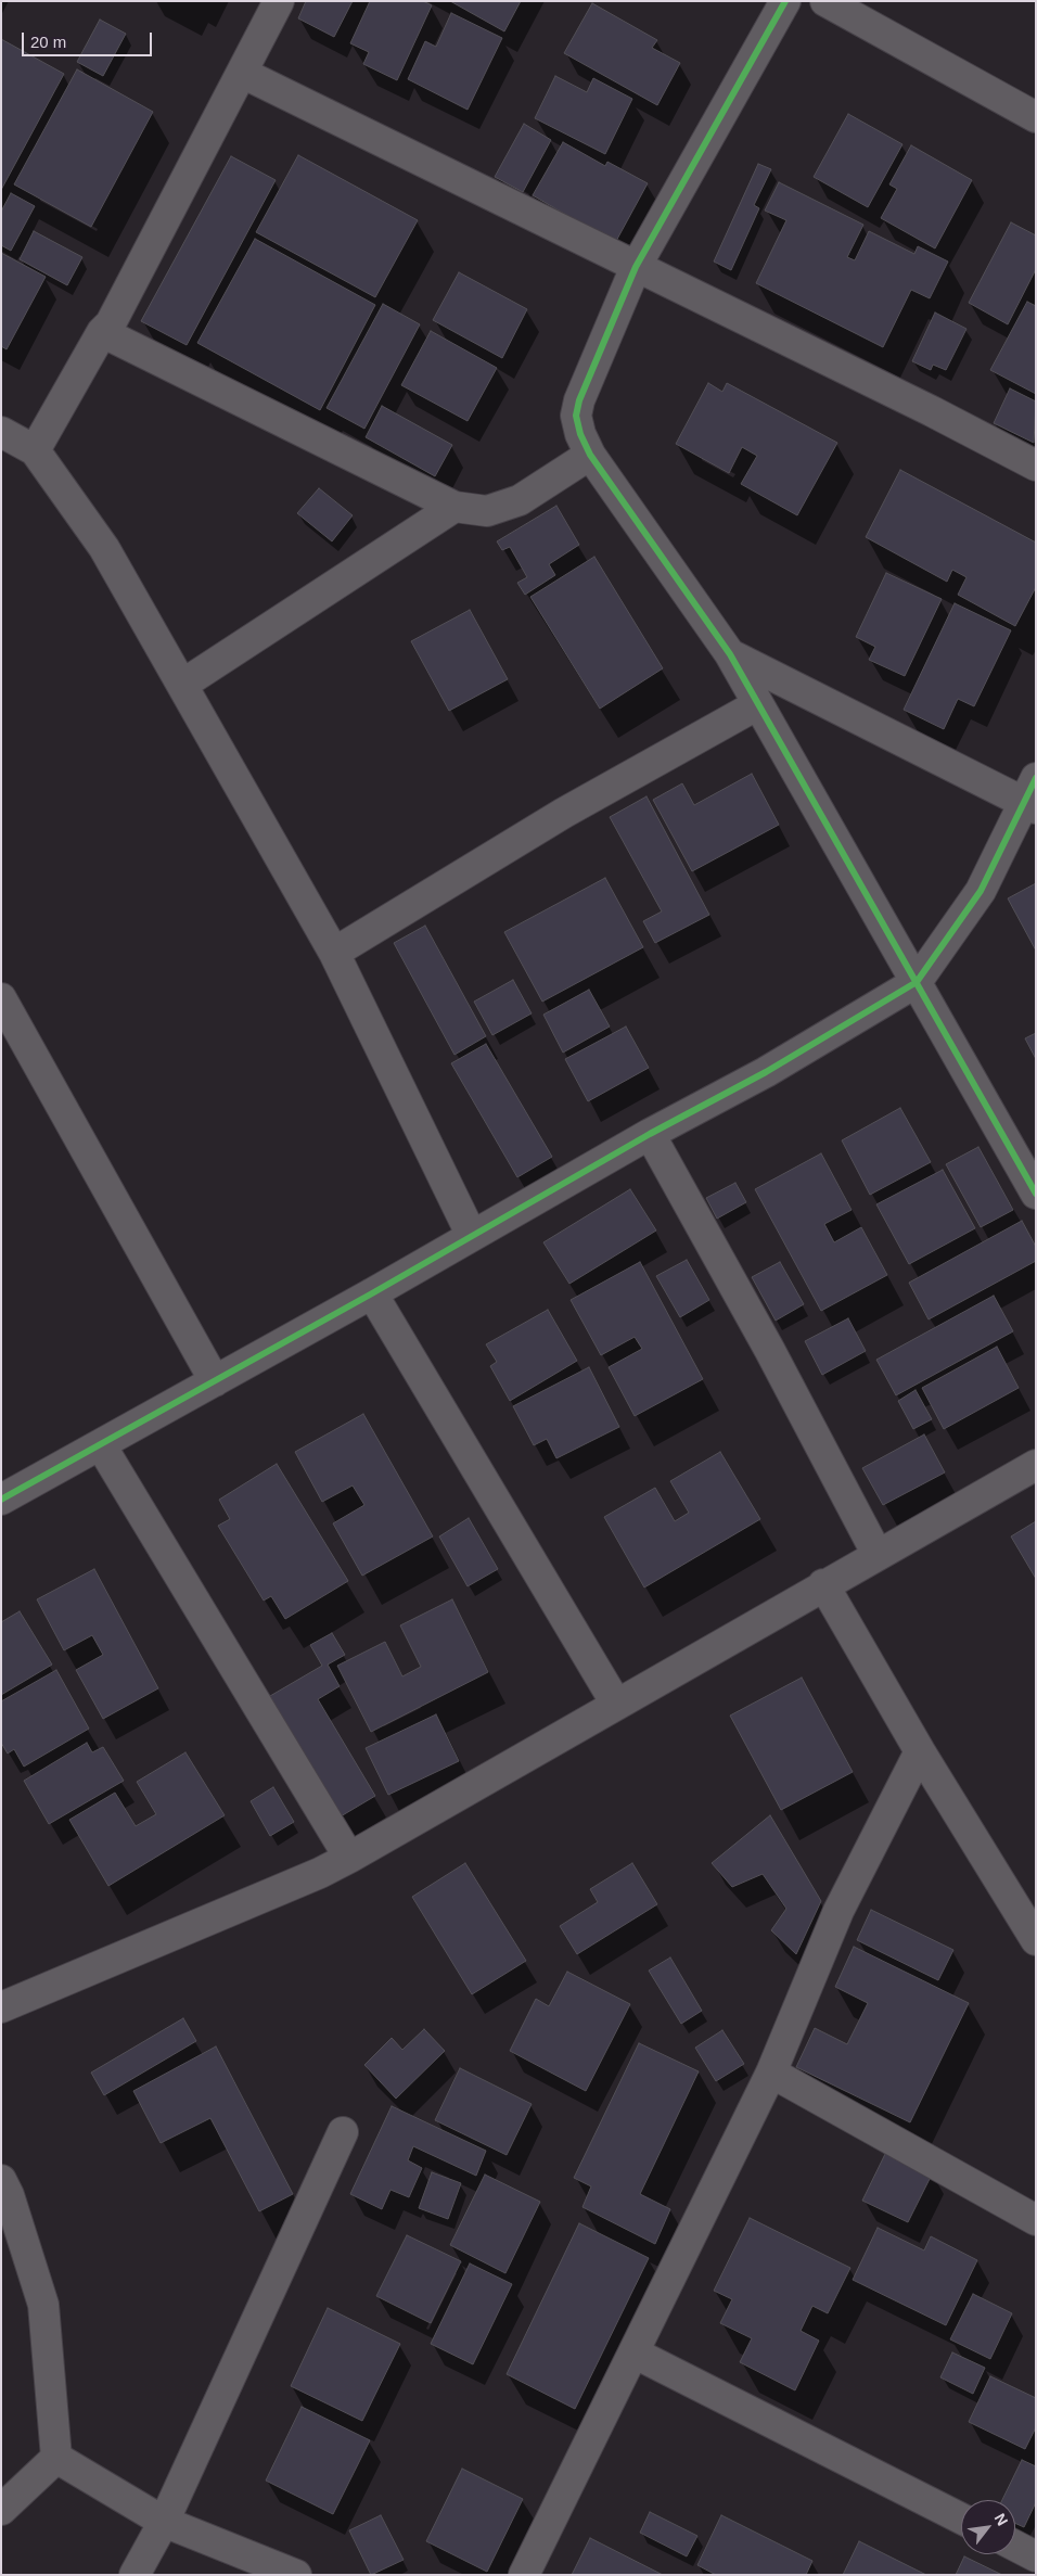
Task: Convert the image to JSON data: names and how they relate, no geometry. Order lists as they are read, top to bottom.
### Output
{
  "scale_bar": "20 m",
  "north": "top right"
}
